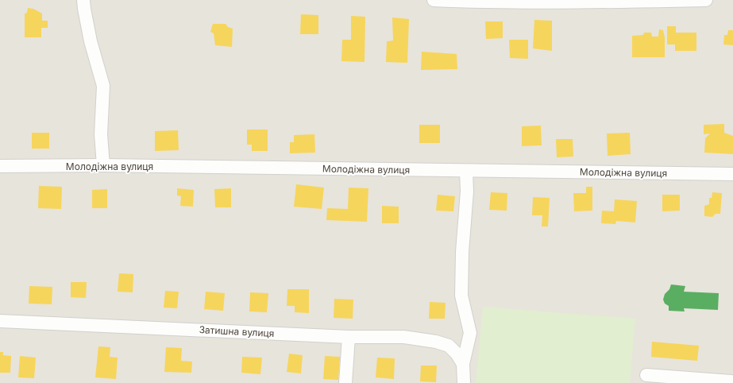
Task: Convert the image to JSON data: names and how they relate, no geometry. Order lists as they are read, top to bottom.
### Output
{
  "streets": {
    "street": ["Молодіжна вулиця", "Затишна вулиця"]
  }
}
